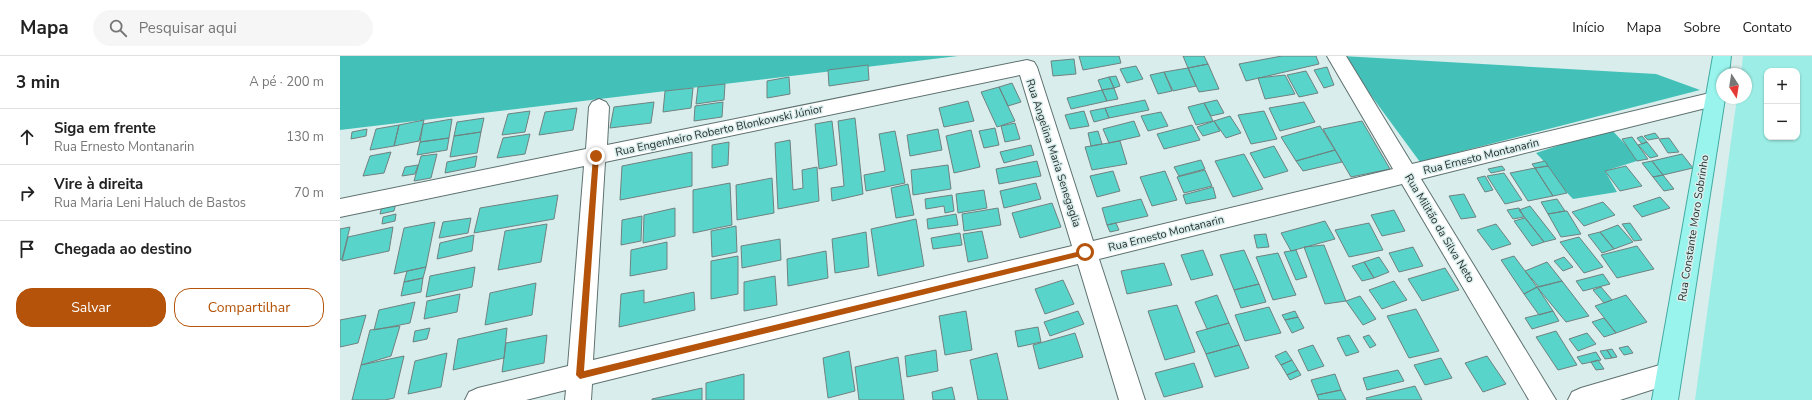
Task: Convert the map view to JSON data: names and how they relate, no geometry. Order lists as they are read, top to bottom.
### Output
{
  "streets": {
    "main road": ["Rua Constante Moro Sobrinho"],
    "street": [
      "Rua Engenheiro Roberto Blonkowski Júnior",
      "Rua Angelina Maria Senegaglia",
      "Rua Ernesto Montanarin",
      "Rua Militão da Silva Neto"
    ]
  },
  "crossings": [
    ["Rua Engenheiro Roberto Blonkowski Júnior", "Rua Angelina Maria Senegaglia"],
    ["Rua Angelina Maria Senegaglia", "Rua Ernesto Montanarin"],
    ["Rua Ernesto Montanarin", "Rua Militão da Silva Neto"],
    ["Rua Ernesto Montanarin", "Rua Constante Moro Sobrinho"]
  ],
  "north": "bottom",
  "page": {
    "header": "Mapa",
    "search": "Pesquisar aqui",
    "nav": [
      "Início",
      "Mapa",
      "Sobre",
      "Contato"
    ],
    "heading": ["3 min", "A pé · 200 m"],
    "map_buttons": ["+", "−"],
    "list": [
      ["Siga em frente", "Rua Ernesto Montanarin", "130 m"],
      ["Vire à direita", "Rua Maria Leni Haluch de Bastos", "70 m"],
      "Chegada ao destino"
    ],
    "buttons": ["Salvar", "Compartilhar"]
  }
}
